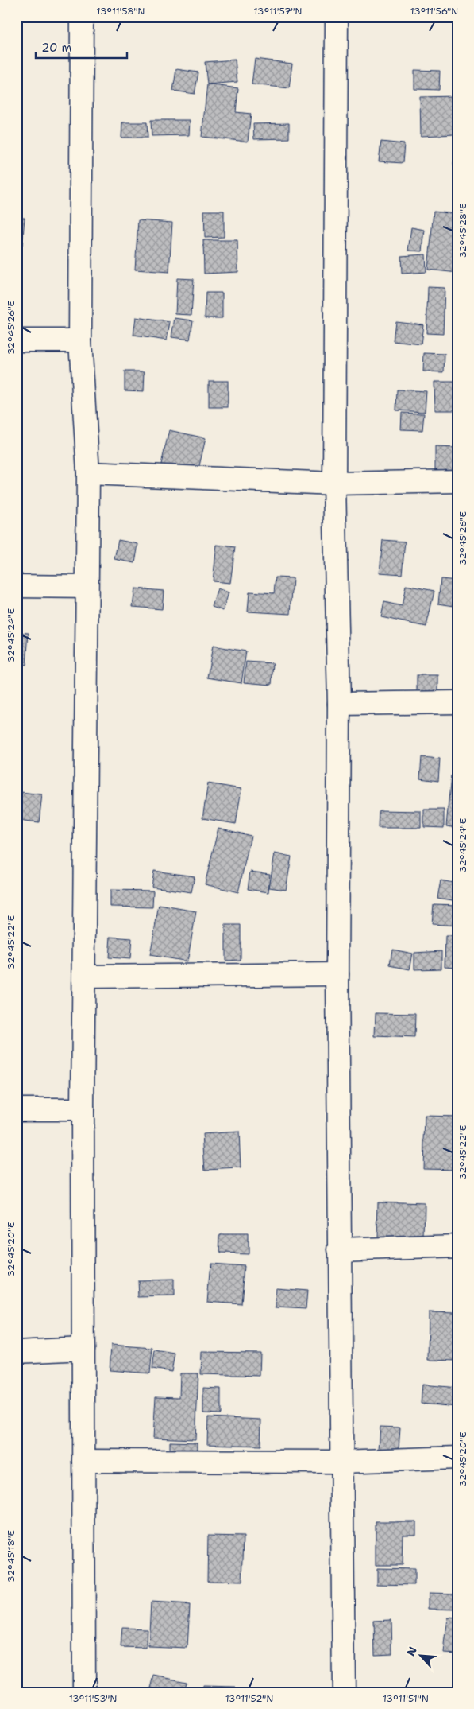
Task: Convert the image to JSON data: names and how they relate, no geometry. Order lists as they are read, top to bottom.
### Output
{
  "scale_bar": "20 m",
  "north": "top left",
  "coordinates": [
    "13°11'58\"N",
    "13°11'57\"N",
    "13°11'56\"N",
    "32°45'28\"E",
    "32°45'26\"E",
    "32°45'24\"E",
    "32°45'22\"E",
    "32°45'20\"E",
    "32°45'18\"E",
    "13°11'53\"N",
    "13°11'52\"N",
    "13°11'51\"N"
  ]
}
